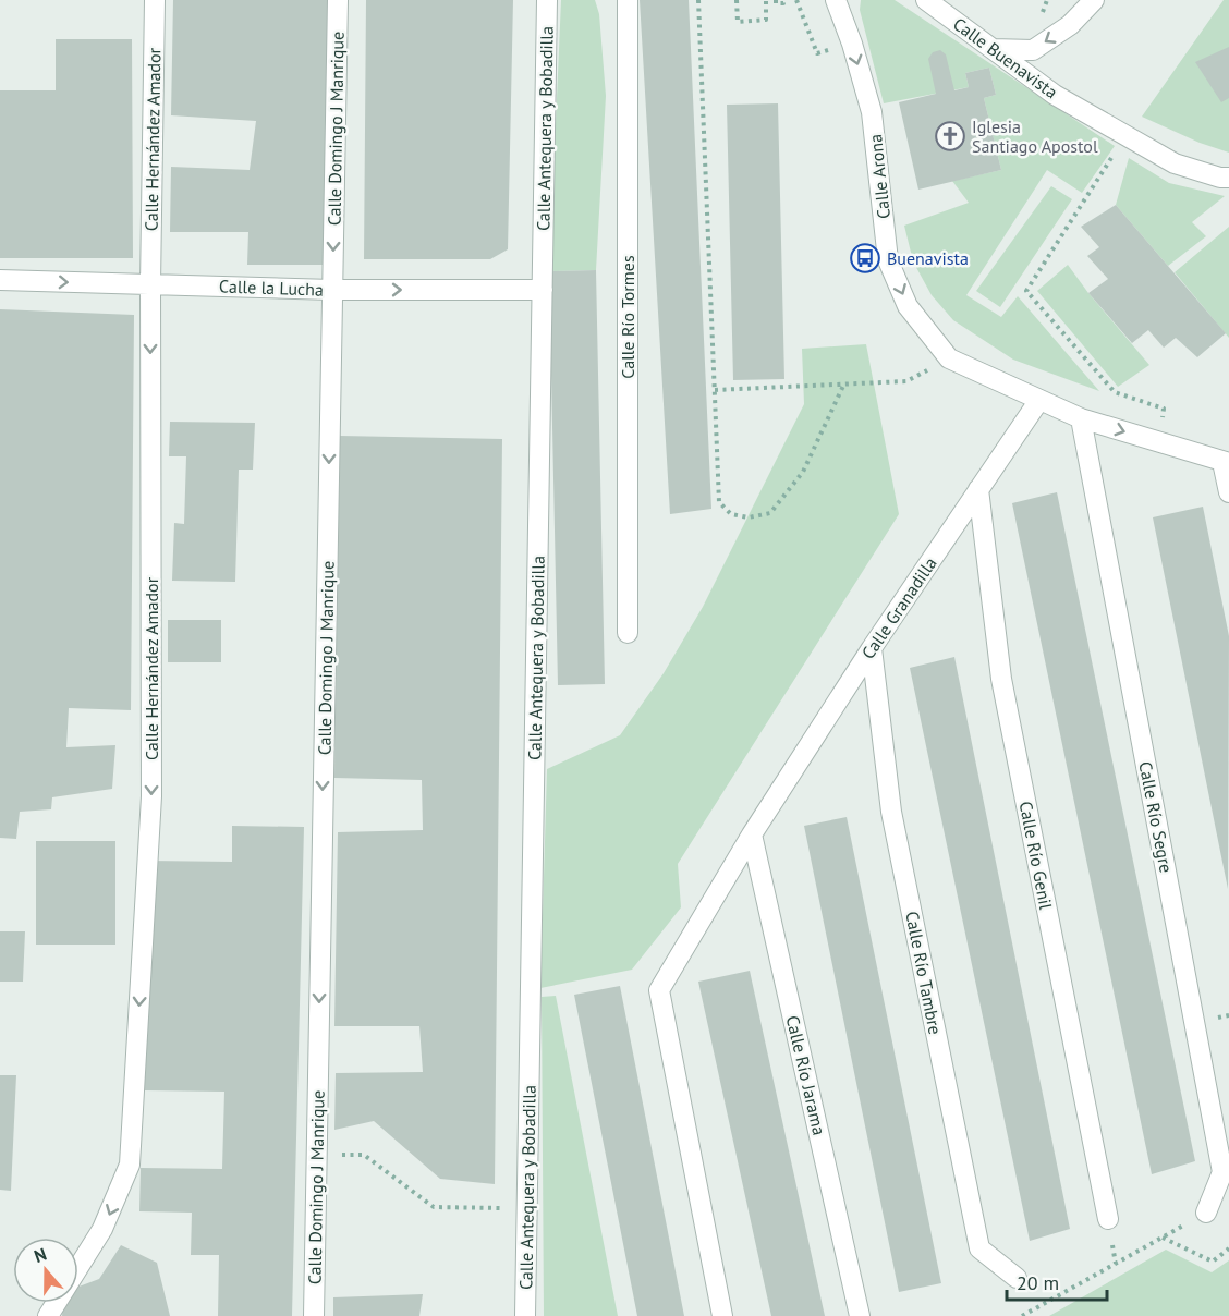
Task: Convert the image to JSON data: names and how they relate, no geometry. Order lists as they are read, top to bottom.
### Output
{
  "streets": {
    "street": [
      "Calle Buenavista",
      "Calle Domingo J Manrique",
      "Calle Antequera y Bobadilla",
      "Calle Hernández Amador",
      "Calle Arona",
      "Calle la Lucha",
      "Calle Río Tormes",
      "Calle Granadilla",
      "Calle Río Segre",
      "Calle Río Genil",
      "Calle Río Tambre",
      "Calle Río Jarama"
    ]
  },
  "crossings": [
    ["Calle Domingo J Manrique", "Calle la Lucha"],
    ["Calle Antequera y Bobadilla", "Calle la Lucha"],
    ["Calle Hernández Amador", "Calle la Lucha"],
    ["Calle Arona", "Calle Granadilla"],
    ["Calle Granadilla", "Calle Río Genil"],
    ["Calle Granadilla", "Calle Río Tambre"],
    ["Calle Granadilla", "Calle Río Jarama"]
  ],
  "one_way": [
    "Calle Domingo J Manrique",
    "Calle Hernández Amador",
    "Calle Arona",
    "Calle la Lucha"
  ],
  "places": {
    "church": ["Iglesia Santiago Apostol"],
    "bus stop": ["Buenavista"]
  },
  "scale_bar": "20 m",
  "north": "top"
}
